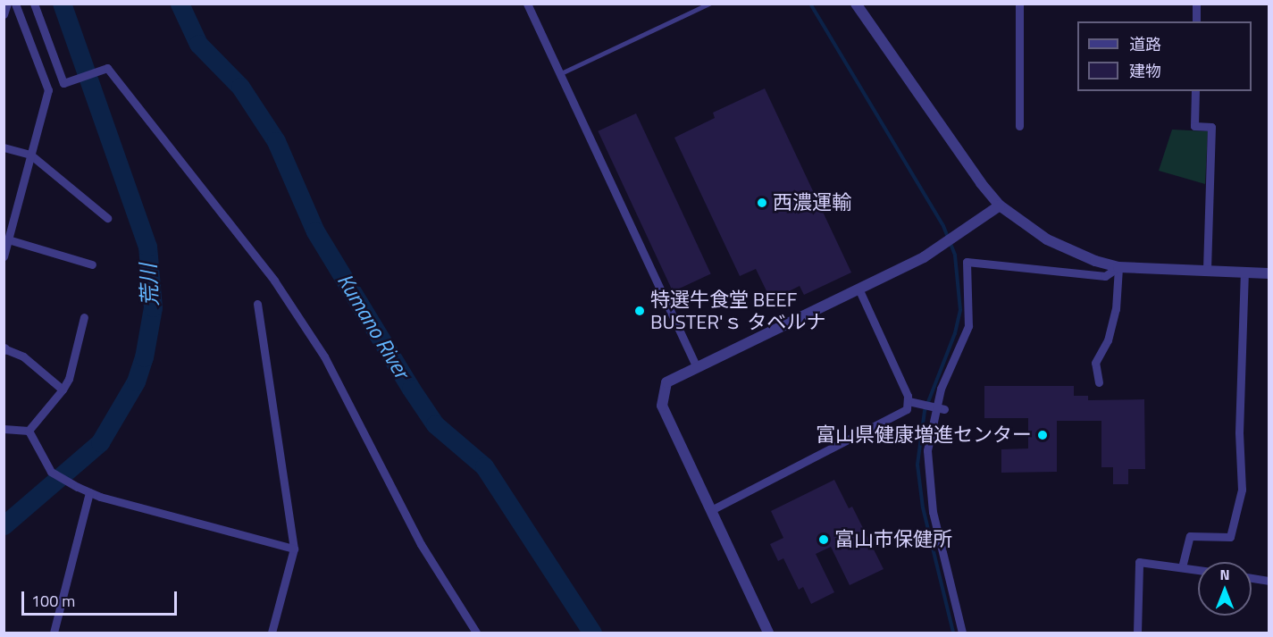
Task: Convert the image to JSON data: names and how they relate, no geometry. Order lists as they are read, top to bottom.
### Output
{
  "water": ["荒川", "Kumano River"],
  "places": [
    "西濃運輸",
    "特選牛食堂 BEEF BUSTER'ｓ タベルナ",
    "富山県健康増進センター",
    "富山市保健所"
  ],
  "legend": ["道路", "建物"],
  "scale_bar": "100 m",
  "north": "top"
}
